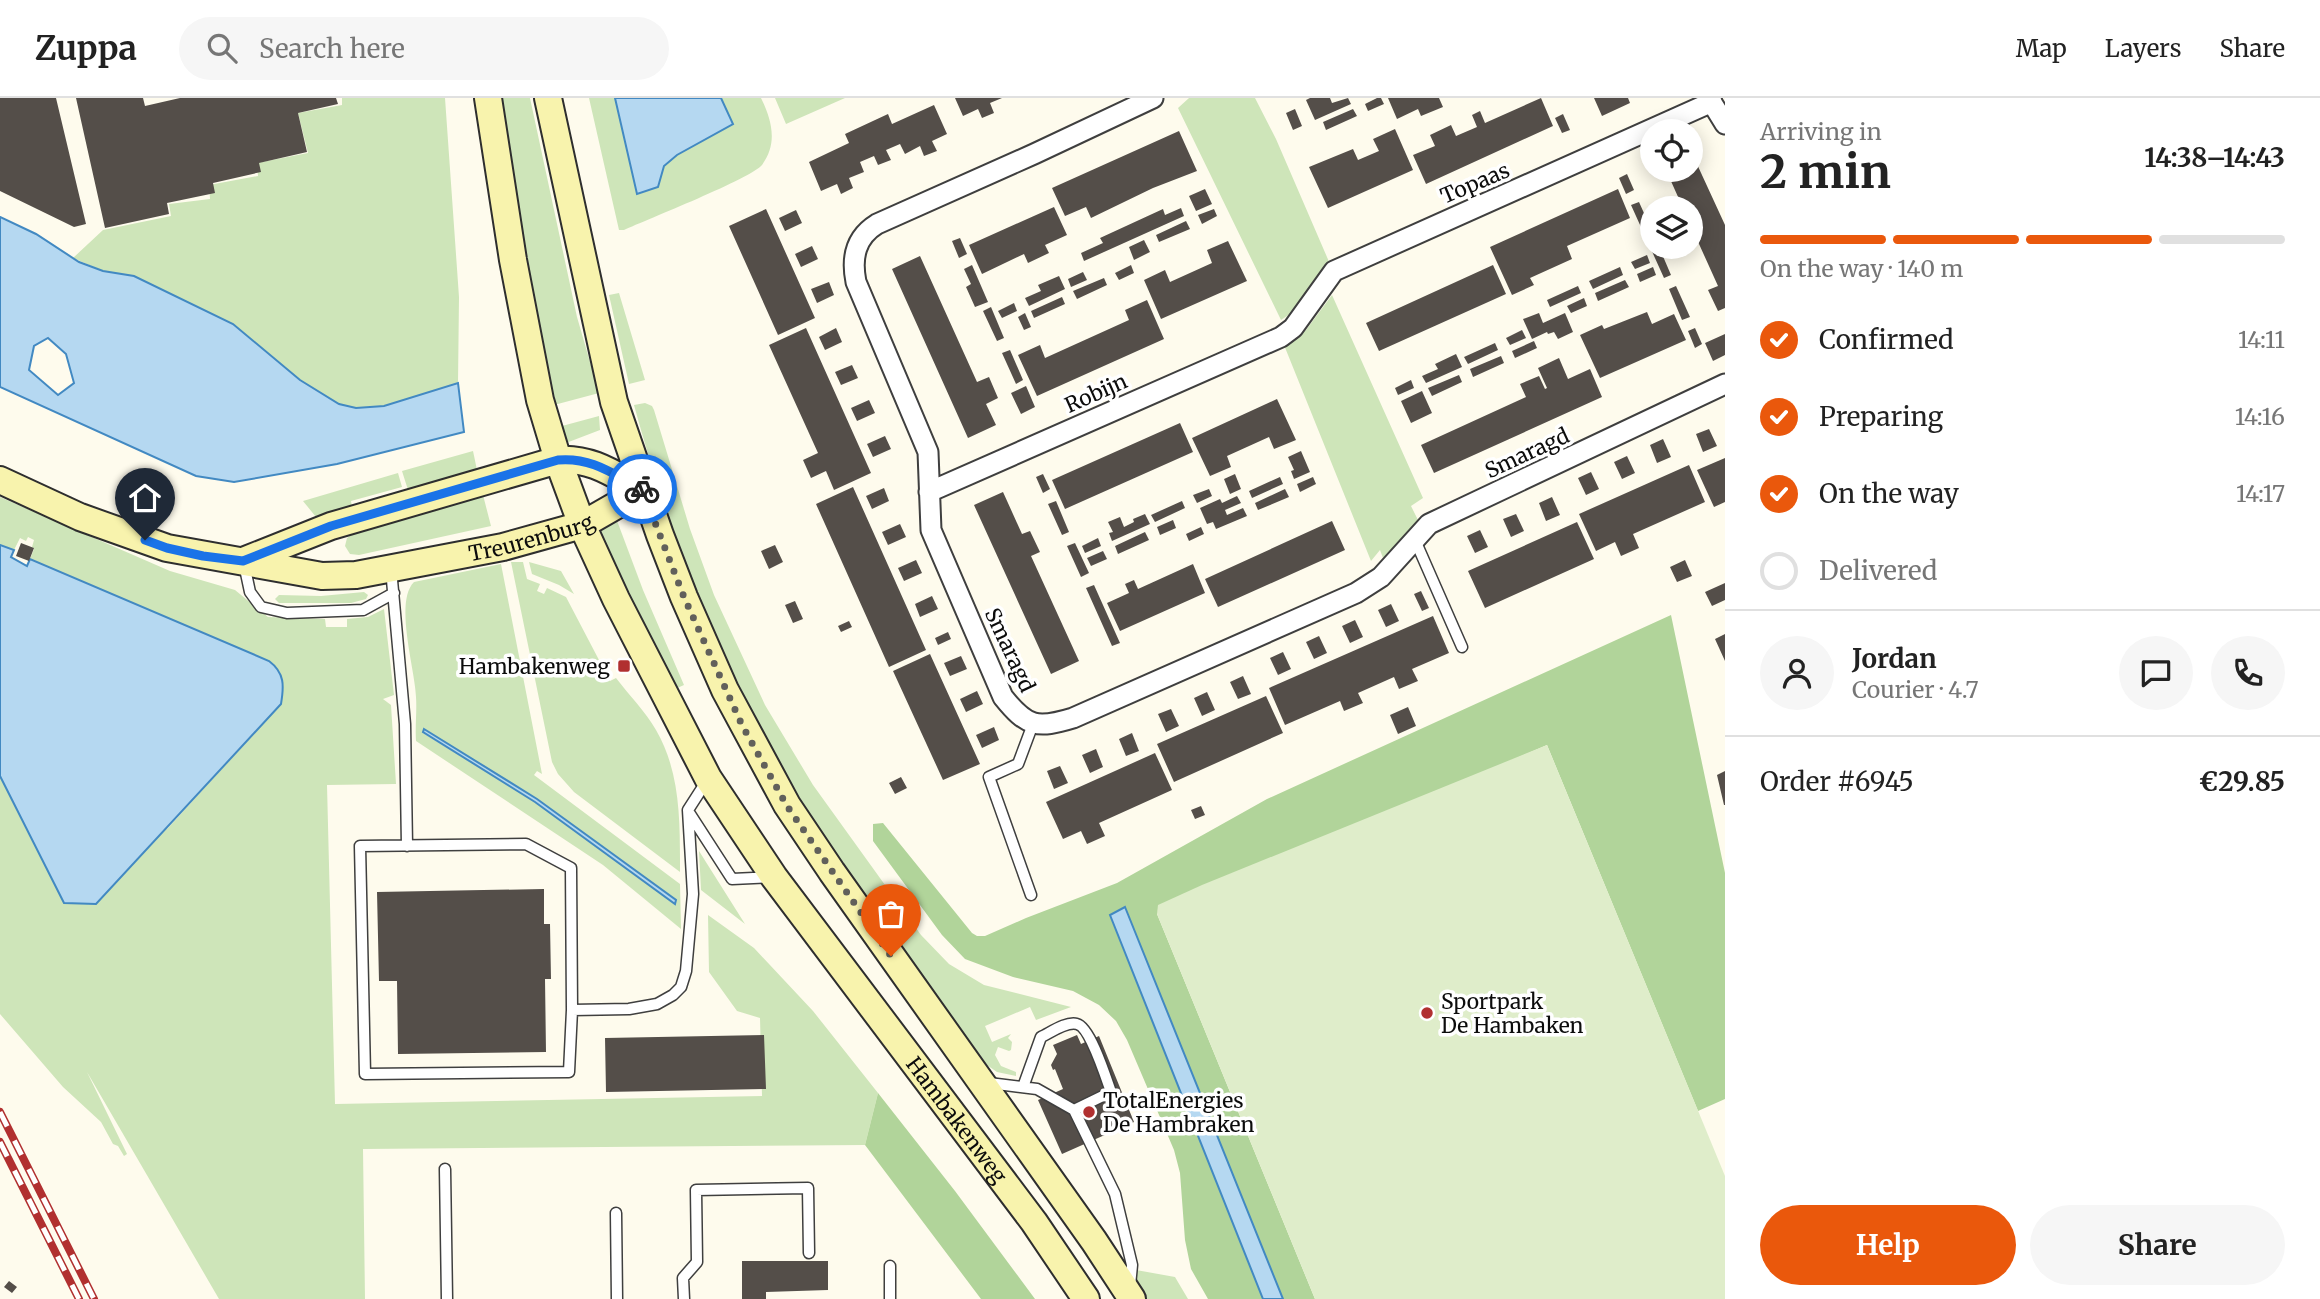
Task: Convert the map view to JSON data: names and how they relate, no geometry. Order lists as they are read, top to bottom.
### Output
{
  "streets": {
    "main road": ["Treurenburg", "Hambakenweg"],
    "street": ["Topaas", "Robijn", "Smaragd"]
  },
  "crossings": [
    ["Topaas", "Robijn"],
    ["Robijn", "Smaragd"],
    ["Treurenburg", "Hambakenweg"]
  ],
  "places": {
    "transit": ["Hambakenweg"],
    "other": ["Sportpark De Hambaken", "TotalEnergies De Hambraken"]
  },
  "page": {
    "header": "Zuppa",
    "search": "Search here",
    "nav": ["Map", "Layers", "Share"],
    "heading": ["2 min", "Arriving in", "14:38–14:43"],
    "panel": [
      "Jordan",
      "Courier · 4.7",
      "Order #6945",
      "€29.85"
    ],
    "bar": "On the way · 140 m",
    "list": [
      ["Confirmed", "14:11"],
      ["Preparing", "14:16"],
      ["On the way", "14:17"],
      "Delivered"
    ],
    "buttons": ["Help", "Share"]
  }
}
